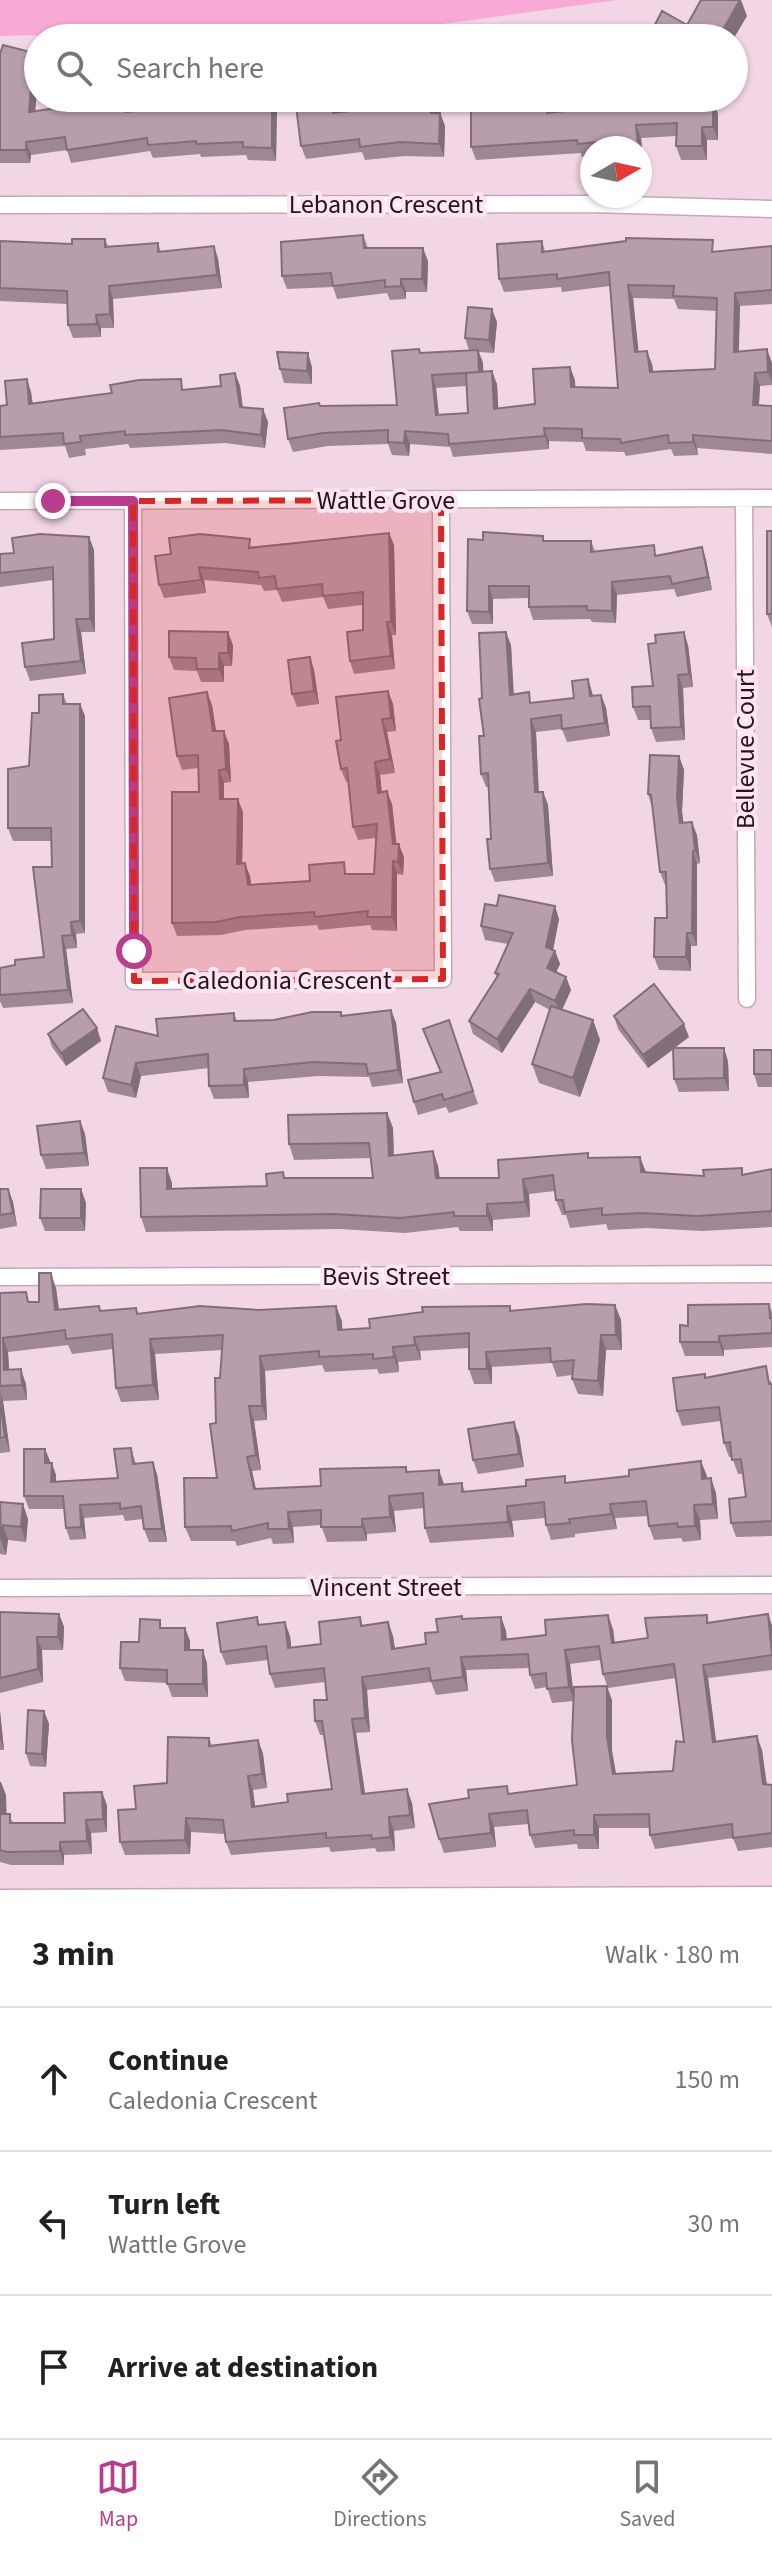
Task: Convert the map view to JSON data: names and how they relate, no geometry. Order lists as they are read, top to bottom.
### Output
{
  "streets": {
    "street": [
      "Lebanon Crescent",
      "Wattle Grove",
      "Bellevue Court",
      "Caledonia Crescent",
      "Bevis Street",
      "Vincent Street"
    ]
  },
  "crossings": [
    ["Wattle Grove", "Bellevue Court"],
    ["Wattle Grove", "Caledonia Crescent"]
  ],
  "north": "right",
  "page": {
    "search": "Search here",
    "heading": ["3 min", "Walk · 180 m"],
    "list": [
      ["Continue", "Caledonia Crescent", "150 m"],
      ["Turn left", "Wattle Grove", "30 m"],
      "Arrive at destination"
    ],
    "nav": ["Map", "Directions", "Saved"]
  }
}
